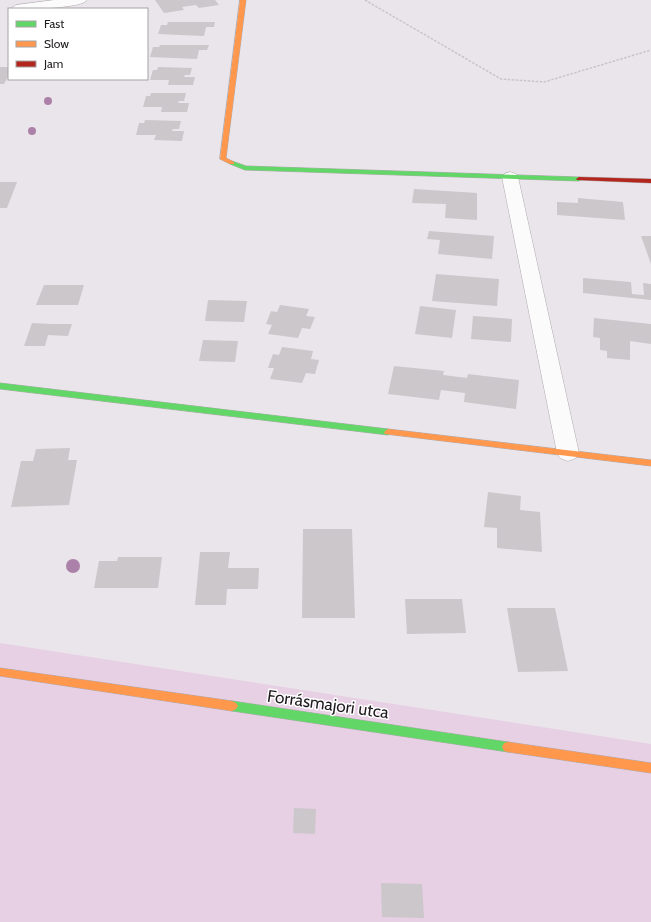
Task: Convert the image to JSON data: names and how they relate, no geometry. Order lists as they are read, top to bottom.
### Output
{
  "streets": {
    "street": ["Forrásmajori utca"]
  },
  "legend": ["Fast", "Slow", "Jam"]
}
